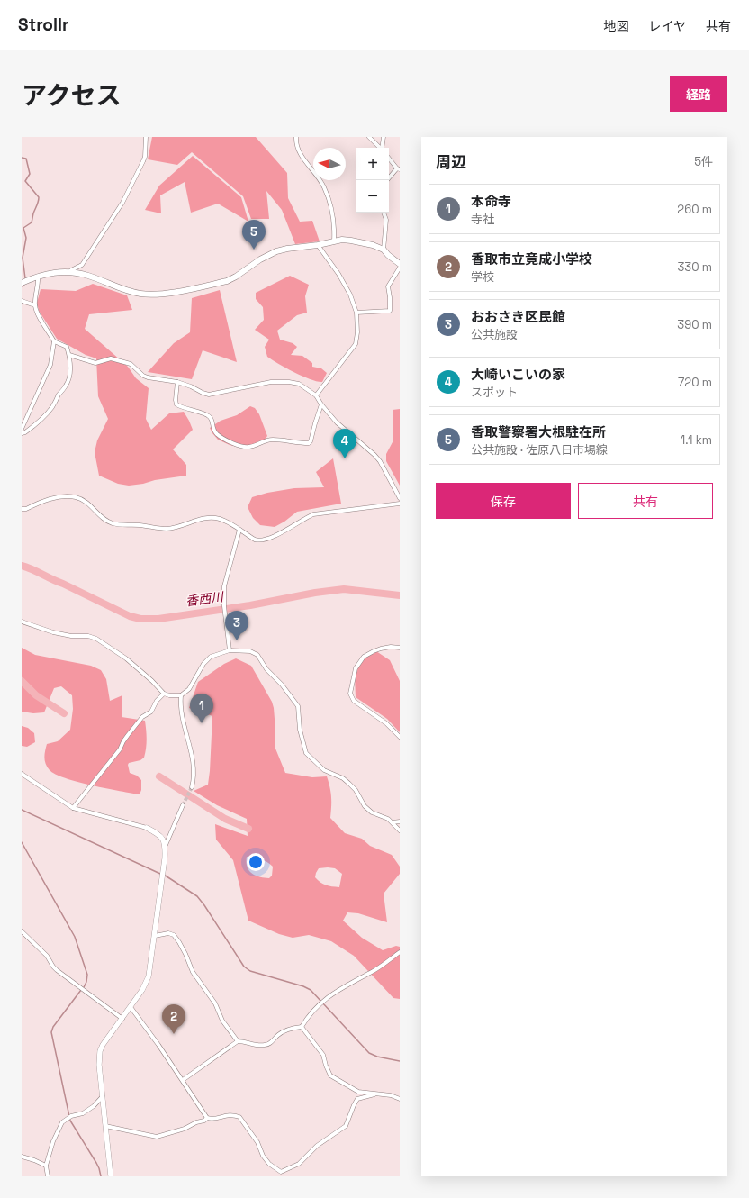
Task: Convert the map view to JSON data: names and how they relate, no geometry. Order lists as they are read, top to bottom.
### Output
{
  "water": ["香西川"],
  "north": "left",
  "page": {
    "header": "Strollr",
    "nav": ["地図", "レイヤ", "共有"],
    "title": "アクセス",
    "buttons": [
      "経路",
      ["保存", "共有"]
    ],
    "heading": ["周辺", "5件"],
    "map_buttons": ["+", "−"],
    "list": [
      {
        "mark": "1",
        "name": "本命寺",
        "note": "寺社",
        "value": "260 m"
      },
      {
        "mark": "2",
        "name": "香取市立竟成小学校",
        "note": "学校",
        "value": "330 m"
      },
      {
        "mark": "3",
        "name": "おおさき区民館",
        "note": "公共施設",
        "value": "390 m"
      },
      {
        "mark": "4",
        "name": "大崎いこいの家",
        "note": "スポット",
        "value": "720 m"
      },
      {
        "mark": "5",
        "name": "香取警察署大根駐在所",
        "note": "公共施設 · 佐原八日市場線",
        "value": "1.1 km"
      }
    ],
    "pins": [
      "5",
      "4",
      "3",
      "1",
      "2"
    ]
  }
}
